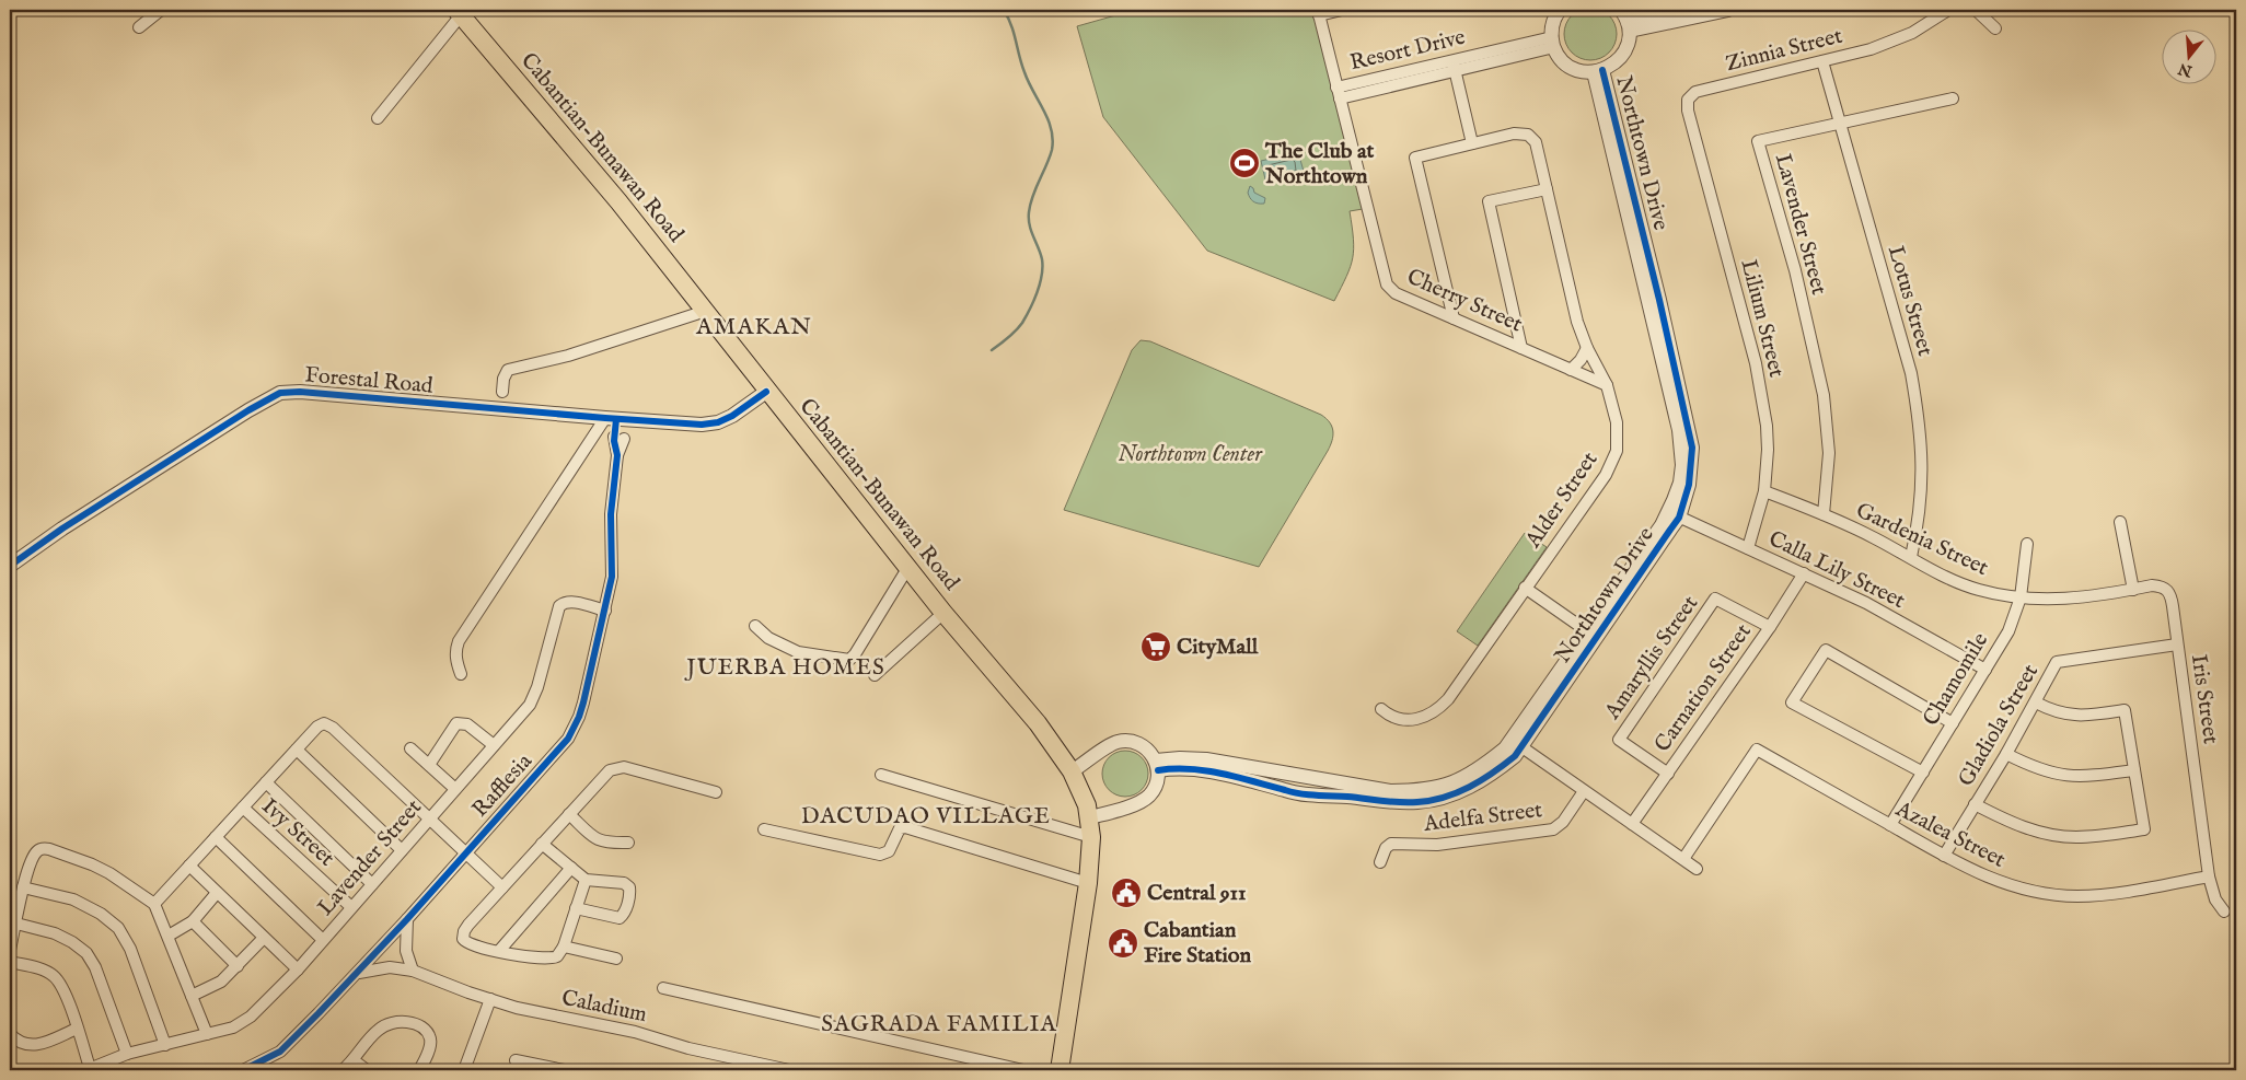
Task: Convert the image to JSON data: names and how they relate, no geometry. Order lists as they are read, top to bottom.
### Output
{
  "streets": {
    "main road": ["Cabantian-Bunawan Road"],
    "street": [
      "Resort Drive",
      "Zinnia Street",
      "Northtown Drive",
      "Lavender Street",
      "Cherry Street",
      "Lotus Street",
      "Lilium Street",
      "Forestal Road",
      "Alder Street",
      "Gardenia Street",
      "Calla Lily Street",
      "Amaryllis Street",
      "Chamomile",
      "Carnation Street",
      "Iris Street",
      "Gladiola Street",
      "Rafflesia",
      "Adelfa Street",
      "Ivy Street",
      "Azalea Street",
      "Caladium"
    ]
  },
  "crossings": [
    ["Resort Drive", "Cherry Street"],
    ["Zinnia Street", "Lotus Street"],
    ["Zinnia Street", "Lilium Street"],
    ["Cabantian-Bunawan Road", "Northtown Drive"],
    ["Cabantian-Bunawan Road", "Forestal Road"],
    ["Northtown Drive", "Calla Lily Street"],
    ["Lavender Street", "Lotus Street"],
    ["Lavender Street", "Gardenia Street"],
    ["Lavender Street", "Rafflesia"],
    ["Lavender Street", "Ivy Street"],
    ["Cherry Street", "Alder Street"],
    ["Lotus Street", "Gardenia Street"],
    ["Lilium Street", "Gardenia Street"],
    ["Lilium Street", "Calla Lily Street"],
    ["Forestal Road", "Rafflesia"],
    ["Gardenia Street", "Chamomile"],
    ["Gardenia Street", "Iris Street"],
    ["Calla Lily Street", "Chamomile"],
    ["Calla Lily Street", "Carnation Street"],
    ["Amaryllis Street", "Carnation Street"],
    ["Chamomile", "Azalea Street"],
    ["Iris Street", "Gladiola Street"],
    ["Iris Street", "Azalea Street"],
    ["Gladiola Street", "Azalea Street"],
    ["Rafflesia", "Caladium"]
  ],
  "districts": [
    "AMAKAN",
    "JUERBA HOMES",
    "DACUDAO VILLAGE",
    "SAGRADA FAMILIA"
  ],
  "parks": ["Northtown Center"],
  "places": {
    "sports": ["The Club at Northtown"],
    "supermarket": ["CityMall"],
    "public building": ["Central 911", "Cabantian Fire Station"]
  },
  "north": "bottom"
}
